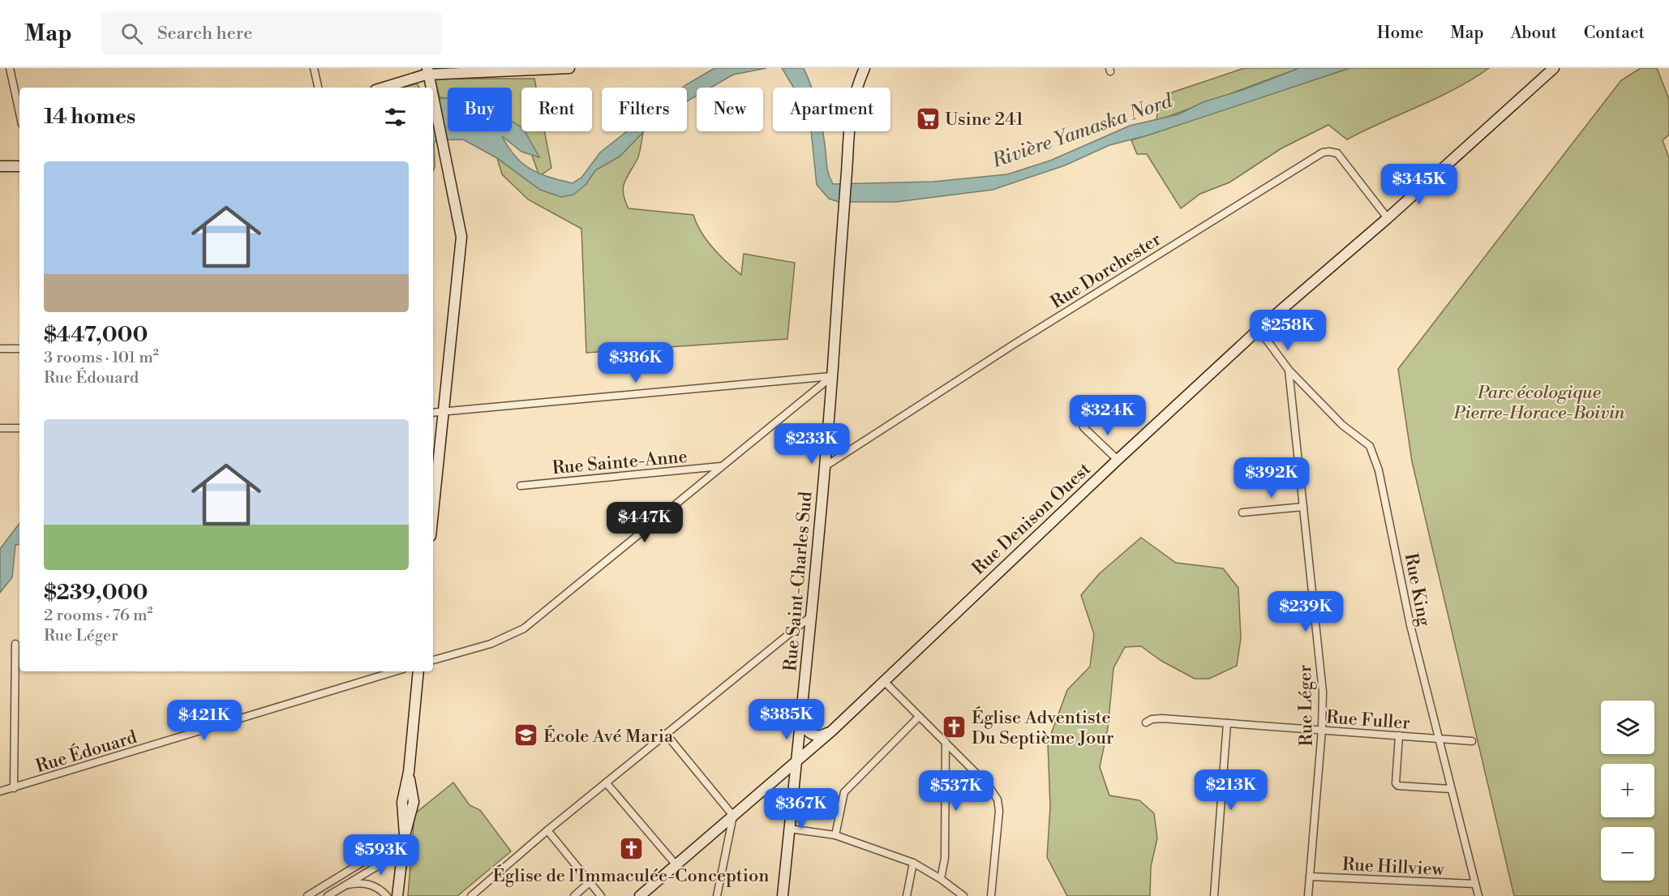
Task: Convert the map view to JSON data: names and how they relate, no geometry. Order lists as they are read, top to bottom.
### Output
{
  "streets": {
    "street": [
      "Rue Dorchester",
      "Rue Sainte-Anne",
      "Rue Denison Ouest",
      "Rue Saint-Charles Sud",
      "Rue King",
      "Rue Léger",
      "Rue Fuller",
      "Rue Édouard",
      "Rue Hillview"
    ]
  },
  "crossings": [
    ["Rue Dorchester", "Rue Denison Ouest"],
    ["Rue Dorchester", "Rue Saint-Charles Sud"],
    ["Rue Denison Ouest", "Rue Saint-Charles Sud"],
    ["Rue Denison Ouest", "Rue King"],
    ["Rue King", "Rue Léger"],
    ["Rue King", "Rue Fuller"],
    ["Rue King", "Rue Hillview"],
    ["Rue Léger", "Rue Fuller"],
    ["Rue Léger", "Rue Hillview"]
  ],
  "water": ["Rivière Yamaska Nord"],
  "parks": ["Parc écologique Pierre-Horace-Boivin"],
  "places": {
    "supermarket": ["Usine 241"],
    "church": ["Église Adventiste Du Septième Jour", "Église de l'Immaculée-Conception"],
    "school or university": ["École Avé Maria"]
  },
  "page": {
    "header": "Map",
    "search": "Search here",
    "nav": [
      "Home",
      "Map",
      "About",
      "Contact"
    ],
    "chip": [
      "Buy",
      "Rent",
      "Filters",
      "New",
      "Apartment"
    ],
    "heading": "14 homes",
    "list": [
      {
        "name": "$447,000",
        "note": "3 rooms · 101 m² · Rue Édouard"
      },
      {
        "name": "$239,000",
        "note": "2 rooms · 76 m² · Rue Léger"
      }
    ],
    "price": [
      "$345K",
      "$258K",
      "$386K",
      "$324K",
      "$233K",
      "$392K",
      "$447K",
      "$239K",
      "$385K",
      "$421K",
      "$213K",
      "$537K",
      "$367K",
      "$593K"
    ],
    "map_buttons": ["+", "−"]
  }
}
